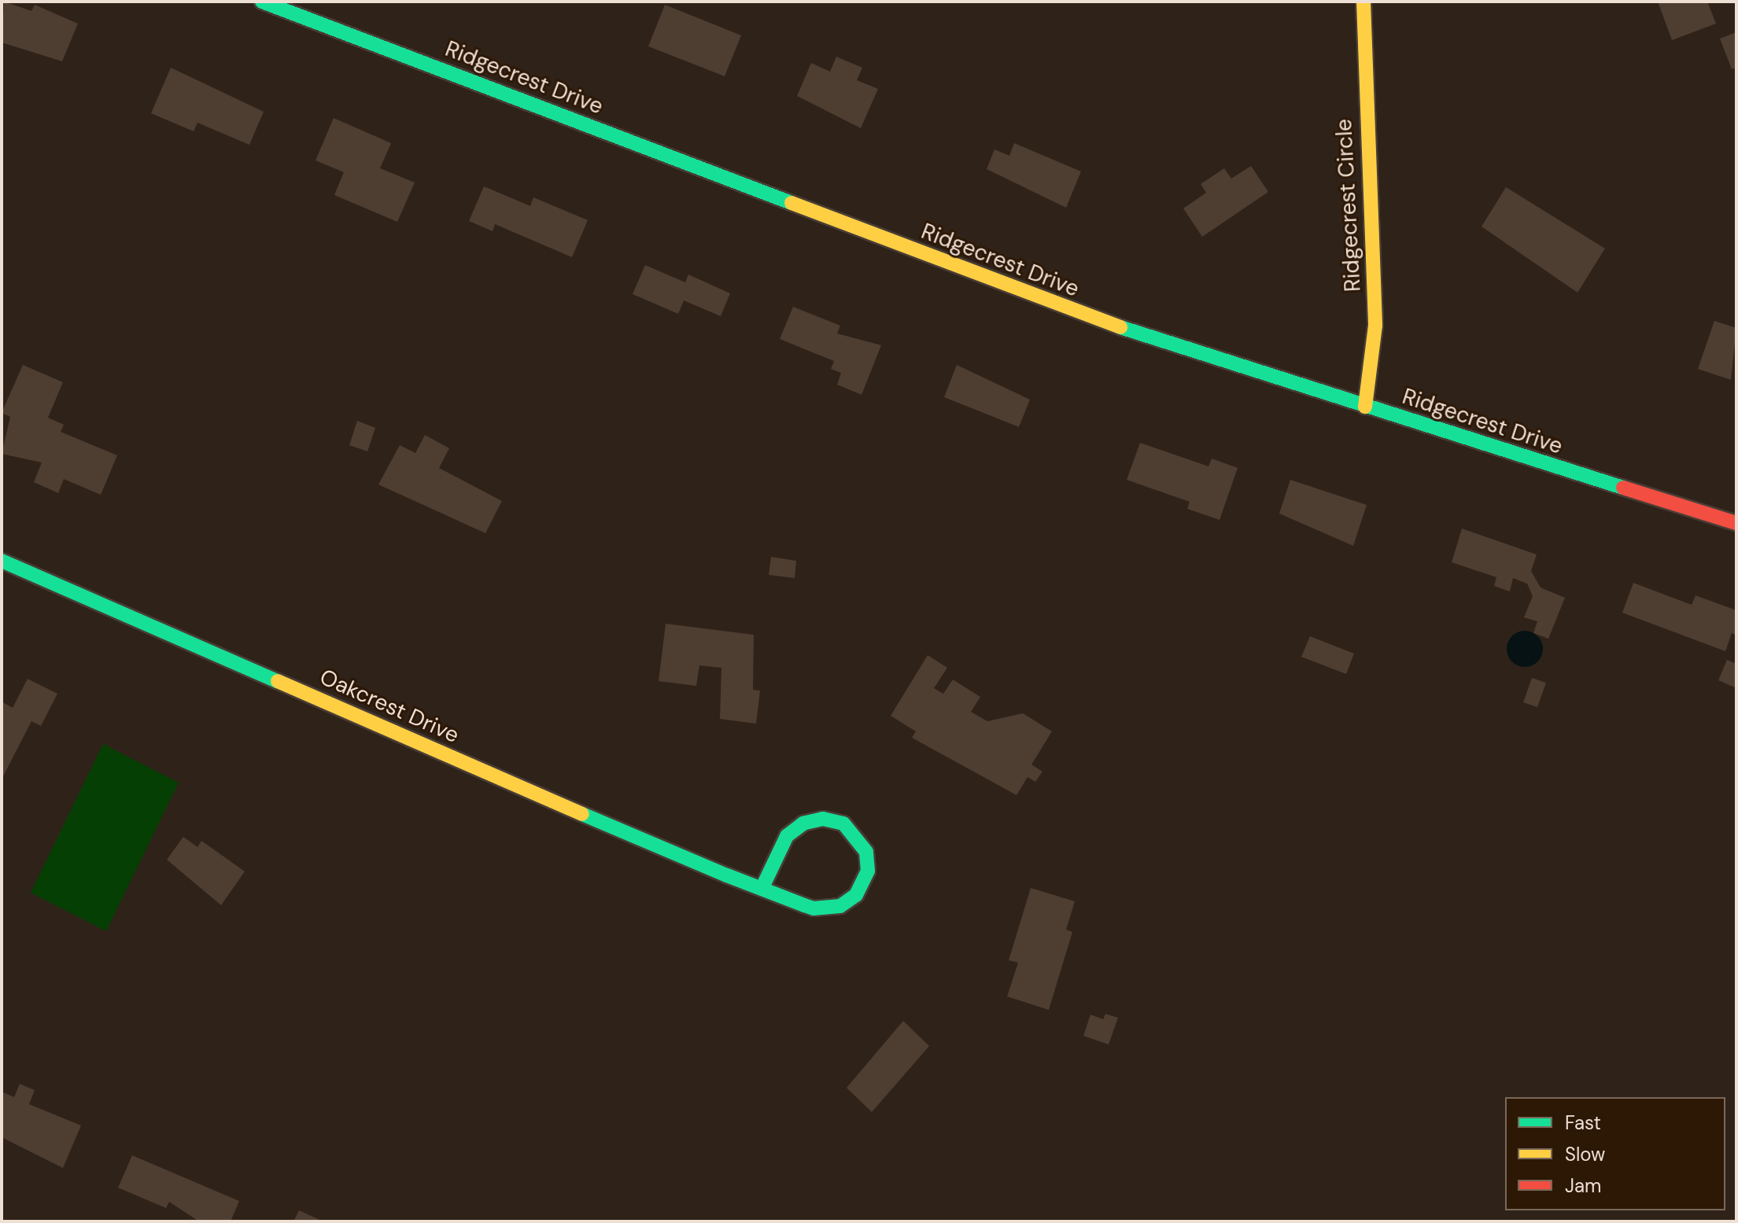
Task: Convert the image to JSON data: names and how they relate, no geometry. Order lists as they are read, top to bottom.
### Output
{
  "streets": {
    "street": ["Ridgecrest Drive", "Ridgecrest Circle", "Oakcrest Drive"]
  },
  "crossings": [
    ["Ridgecrest Drive", "Ridgecrest Circle"]
  ],
  "legend": ["Fast", "Slow", "Jam"]
}
